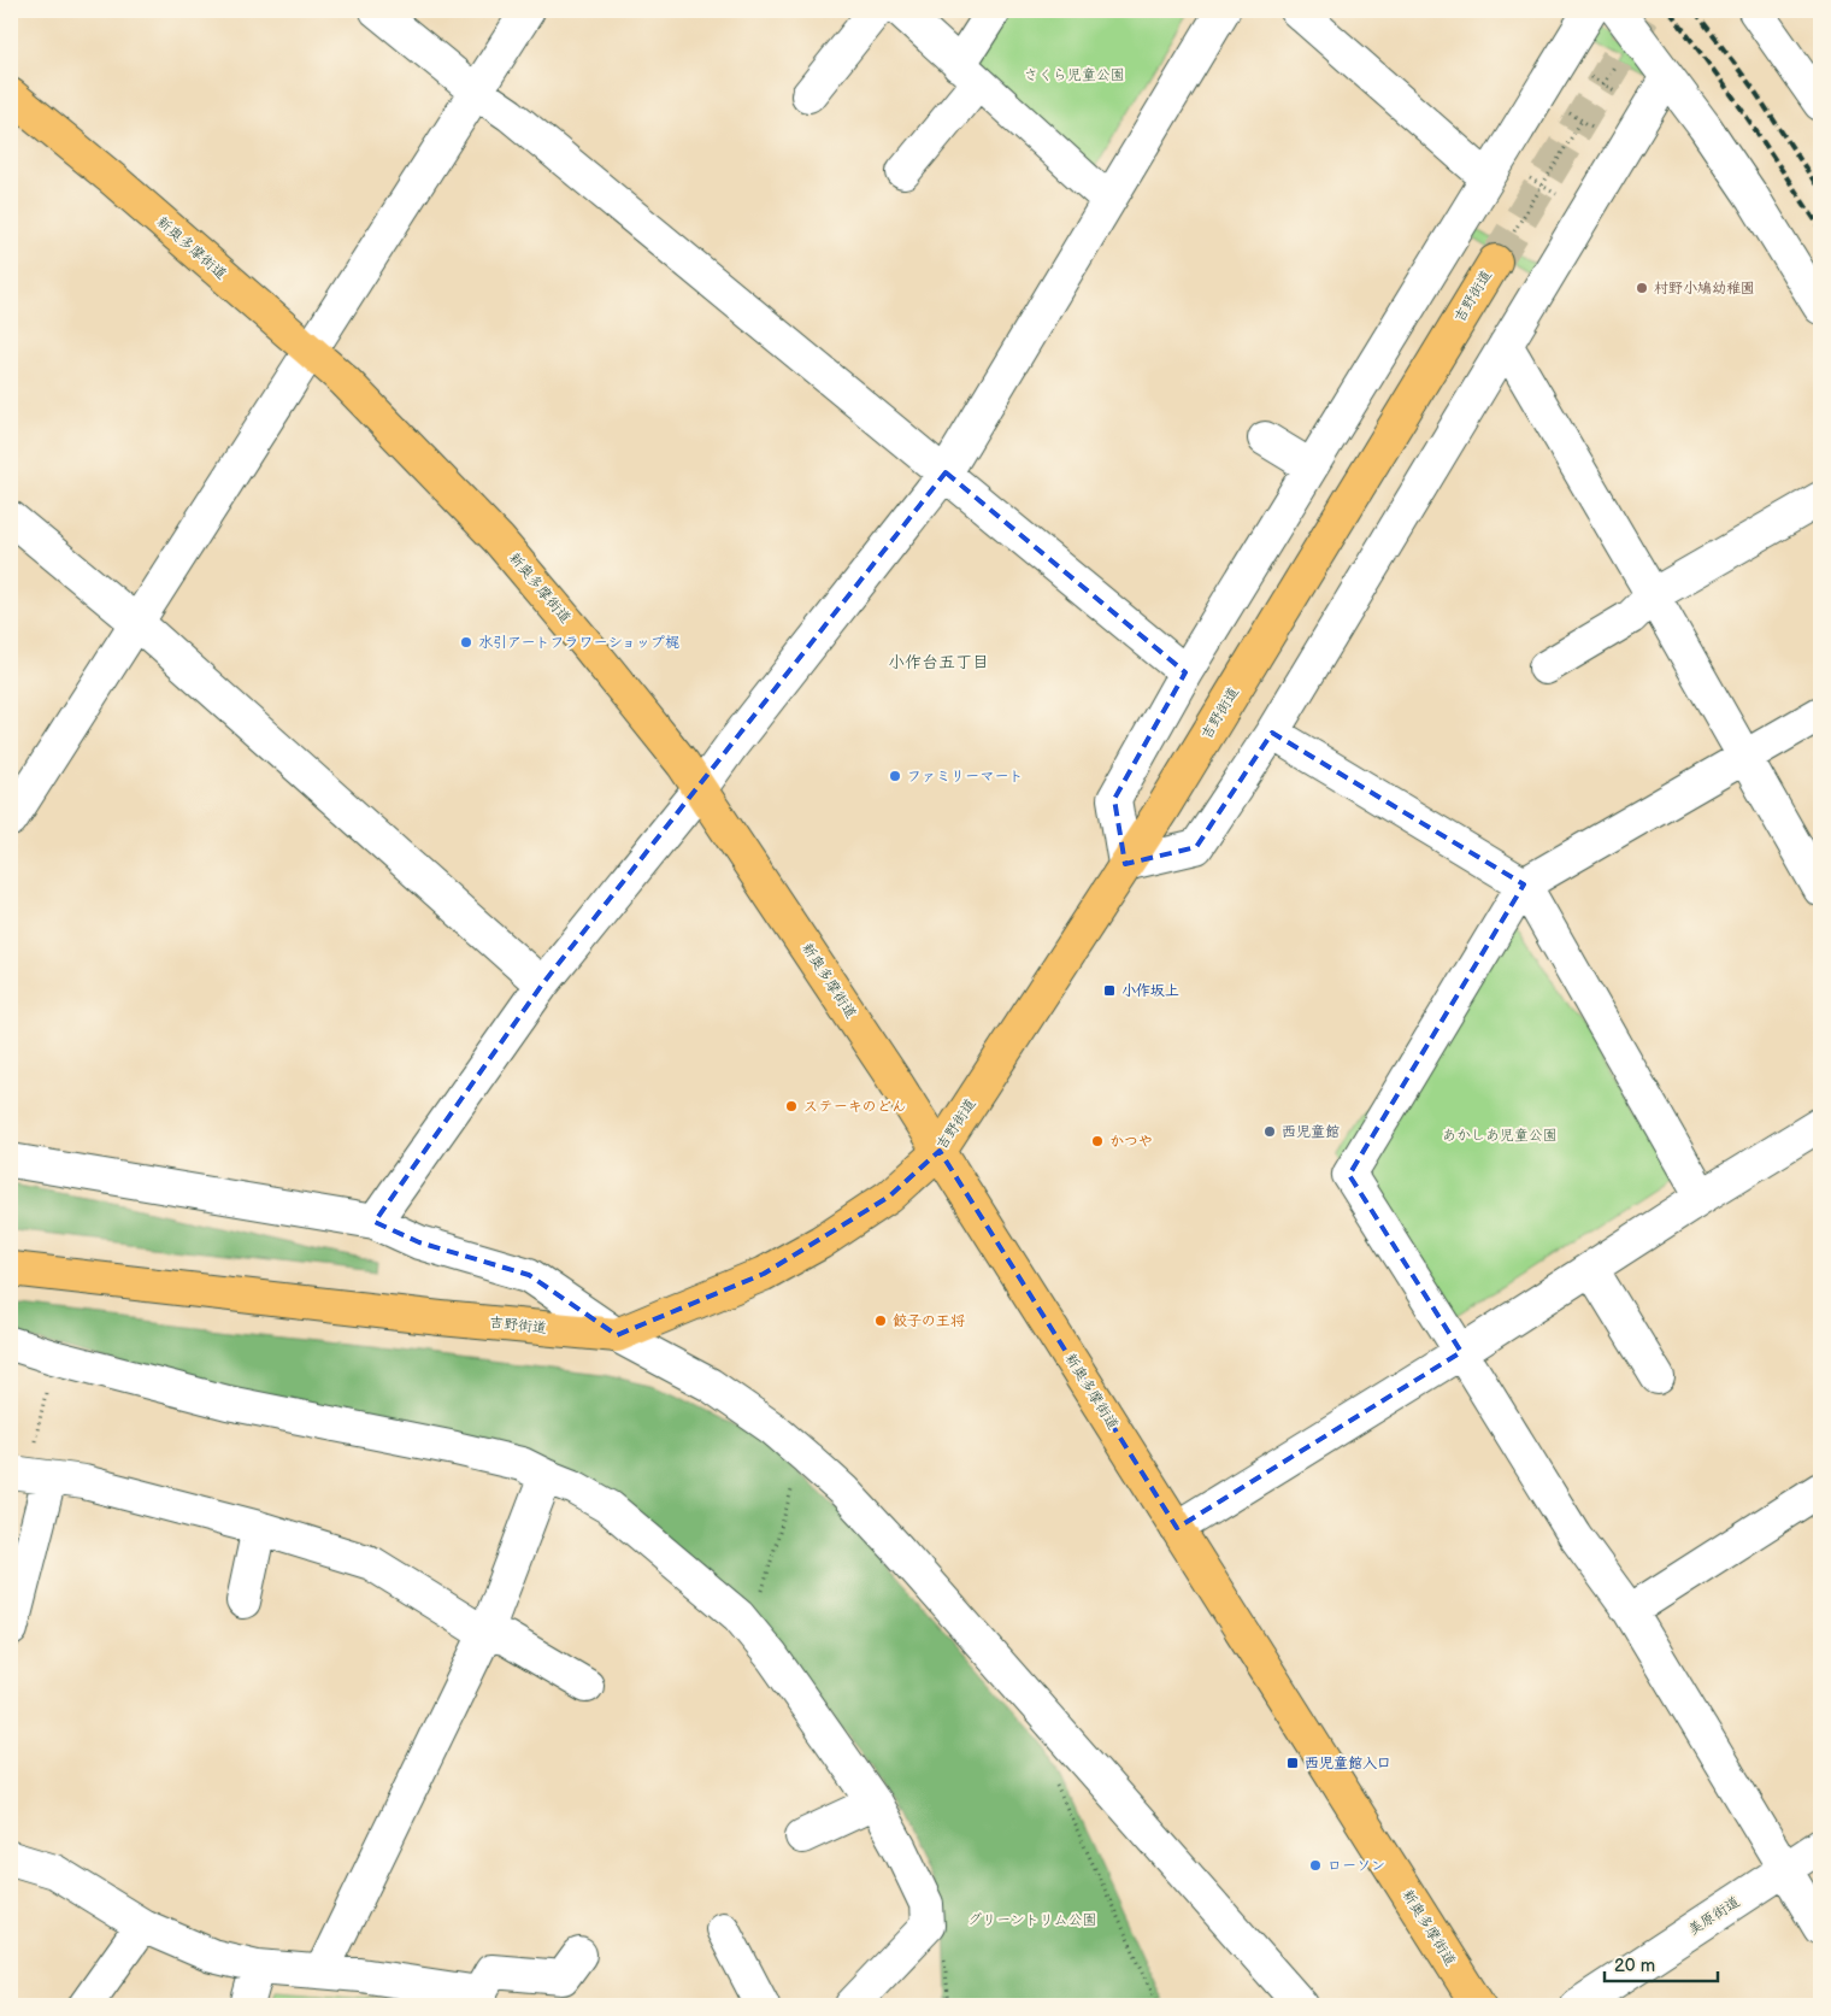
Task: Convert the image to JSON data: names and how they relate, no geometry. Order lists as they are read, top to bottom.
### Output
{
  "streets": {
    "main road": ["新奥多摩街道", "吉野街道"],
    "street": ["美原街道"]
  },
  "crossings": [
    ["新奥多摩街道", "吉野街道"]
  ],
  "districts": ["小作台五丁目"],
  "parks": ["さくら児童公園", "あかしあ児童公園", "グリーントリム公園"],
  "places": {
    "other": [
      "村野小鳩幼稚園",
      "水引アートフラワーショップ梶",
      "ファミリーマート",
      "ステーキのどん",
      "西児童館",
      "かつや",
      "餃子の王将",
      "ローソン"
    ],
    "transit": ["小作坂上", "西児童館入口"]
  },
  "scale_bar": "20 m"
}
